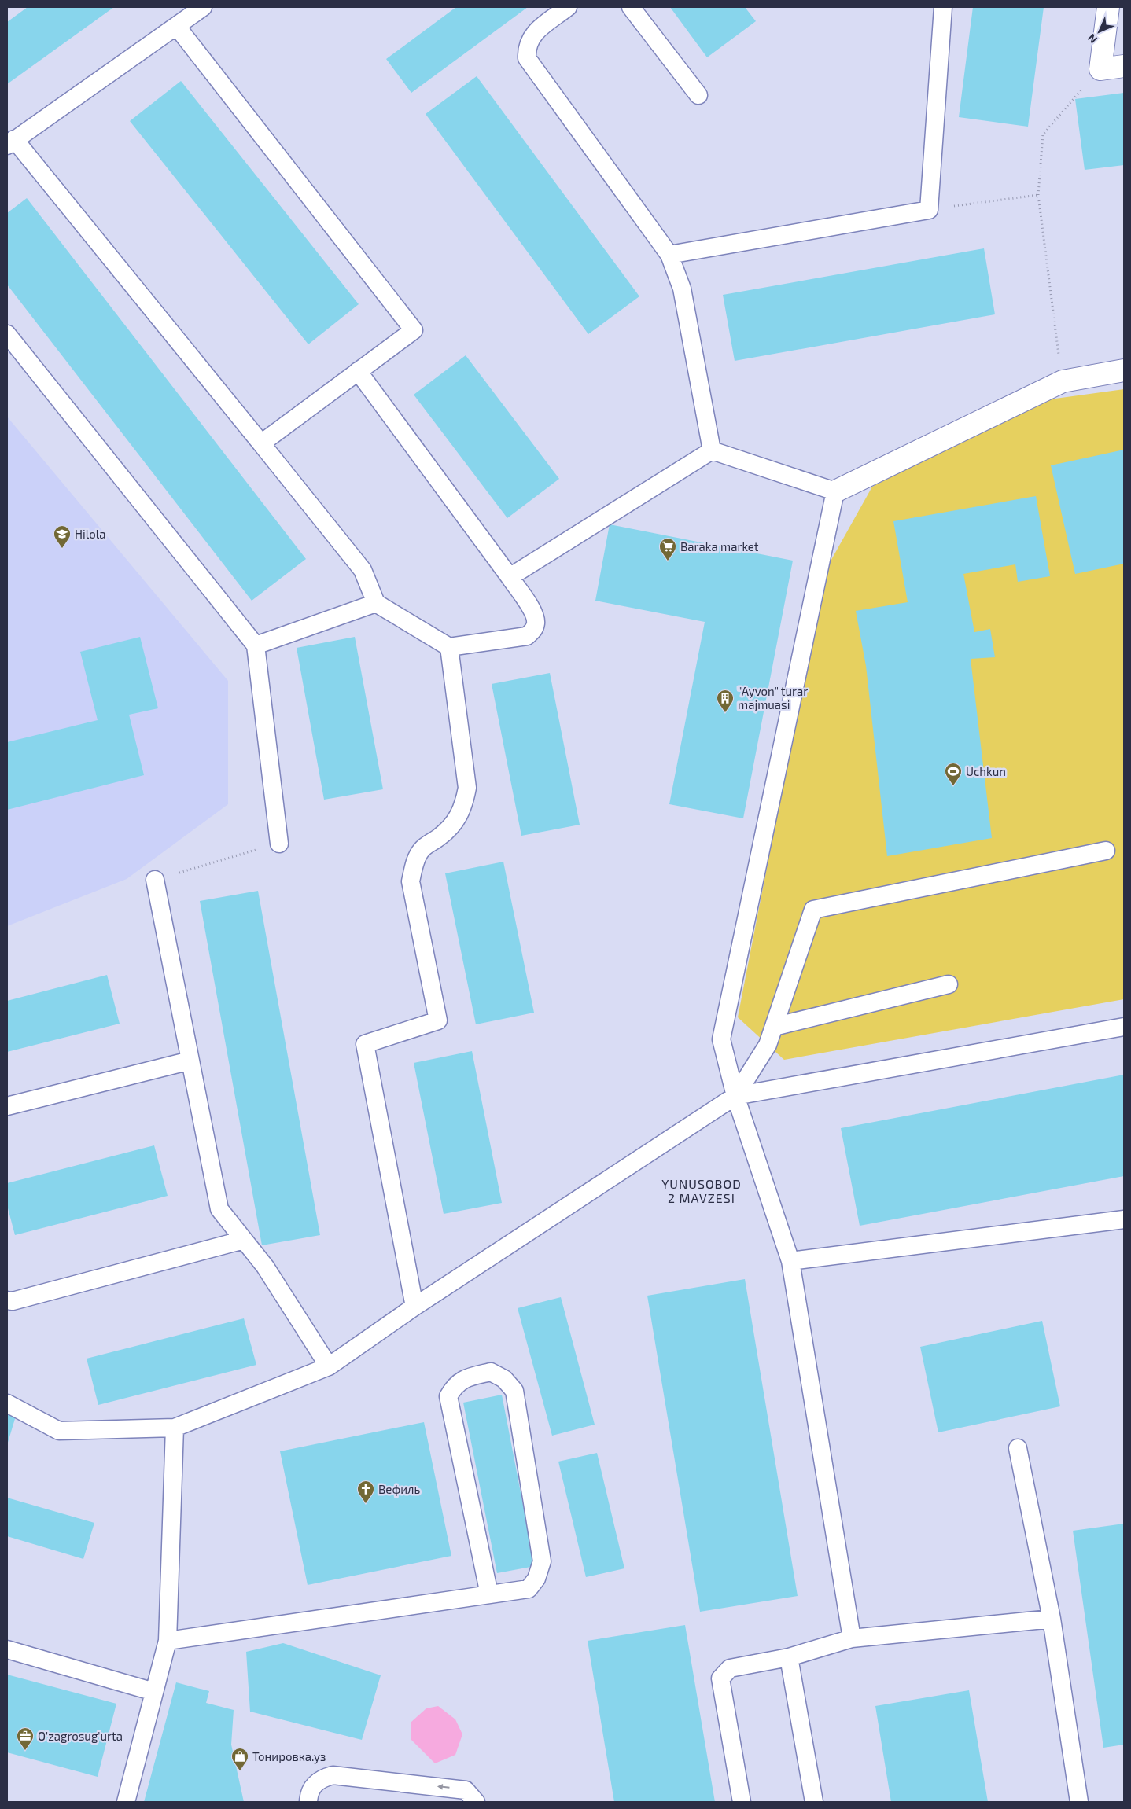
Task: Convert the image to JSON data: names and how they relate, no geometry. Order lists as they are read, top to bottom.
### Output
{
  "districts": ["YUNUSOBOD 2 MAVZESI"],
  "places": {
    "school or university": ["Hilola"],
    "supermarket": ["Baraka market"],
    "building": ["\"Ayvon\" turar majmuasi"],
    "sports": ["Uchkun"],
    "church": ["Вефиль"],
    "office": ["O'zagrosug'urta"],
    "shop": ["Тонировка.уз"]
  },
  "north": "bottom left"
}
